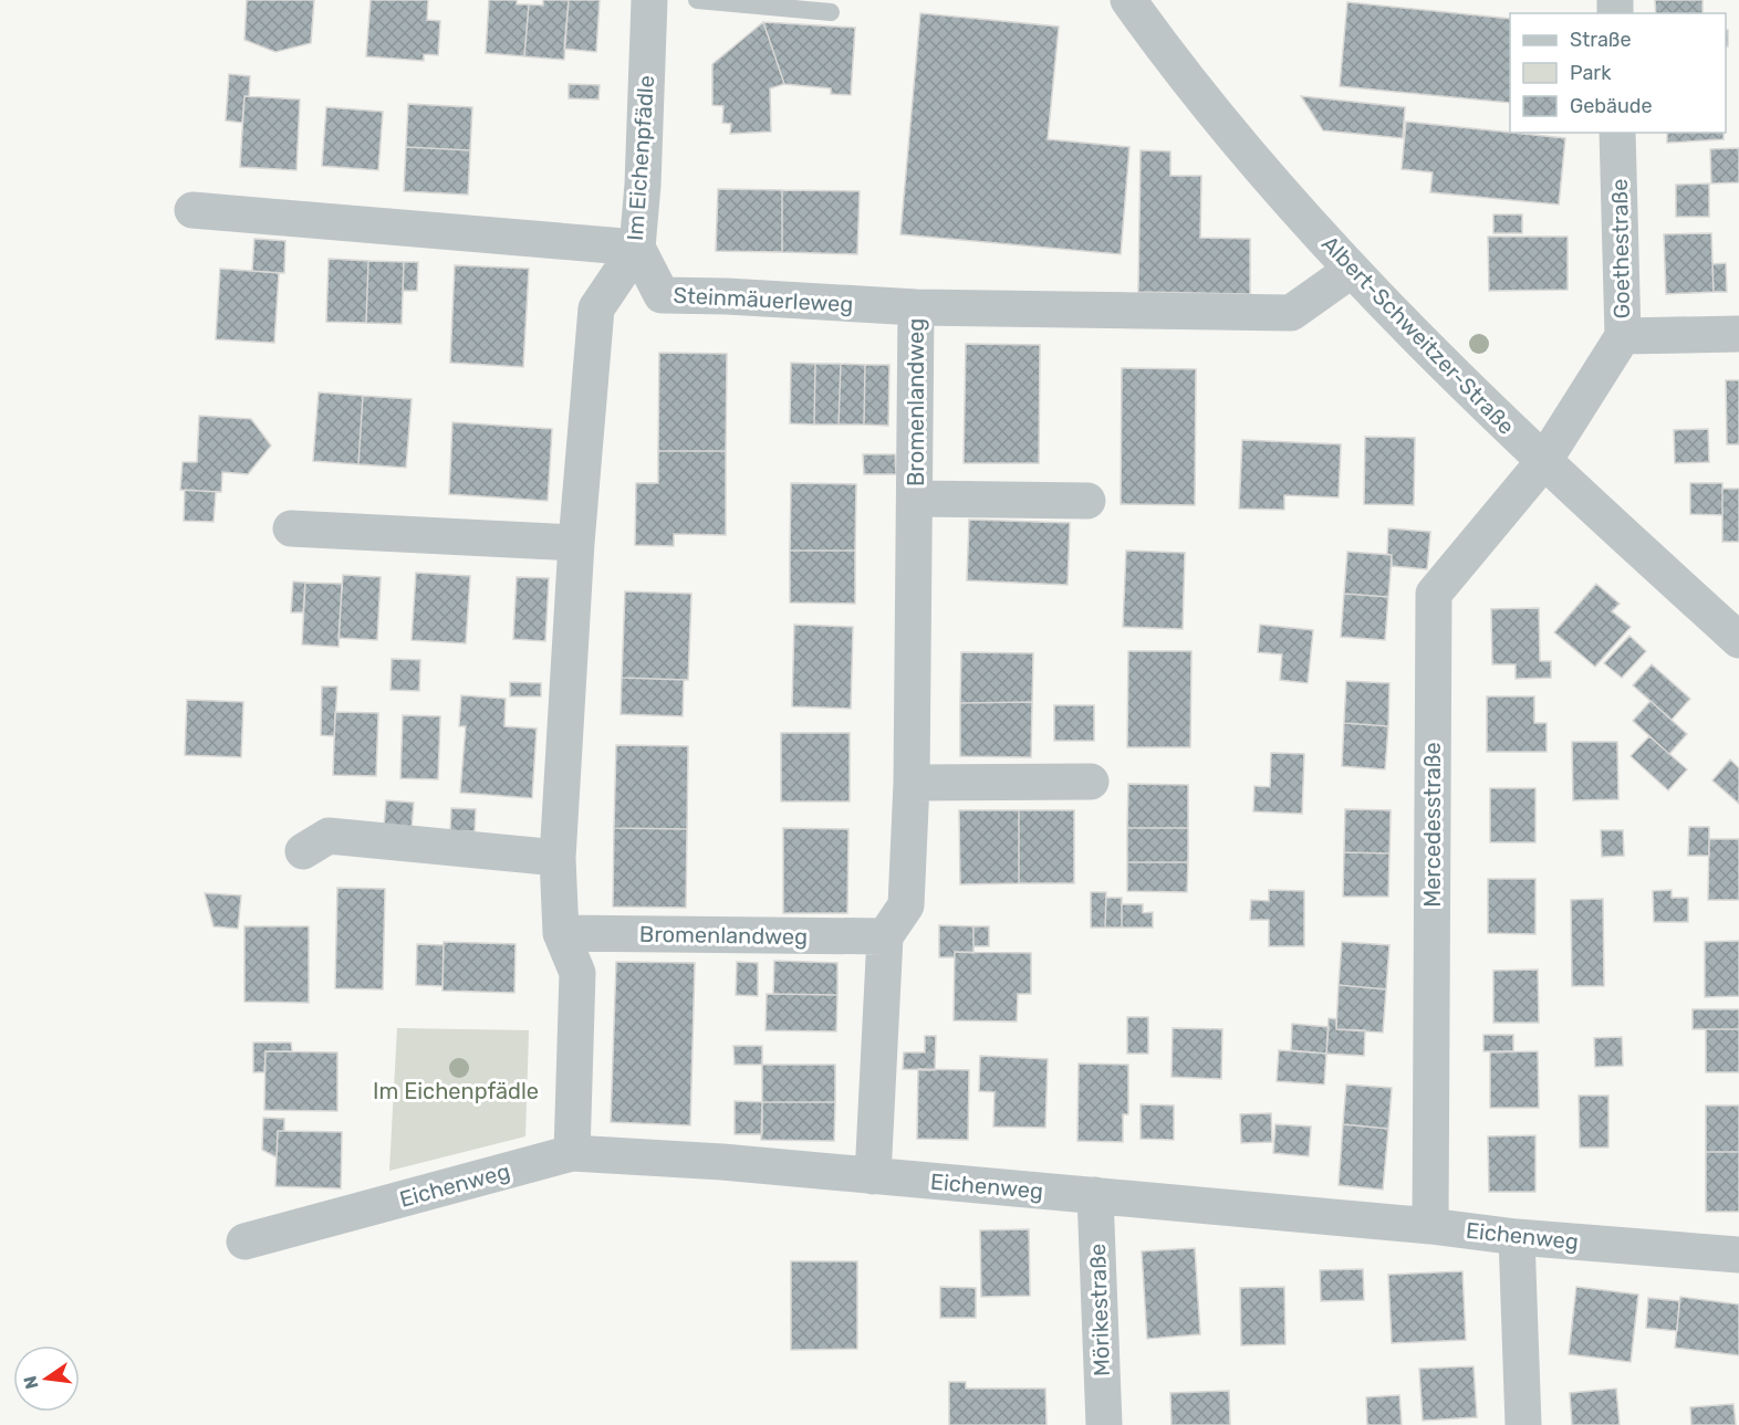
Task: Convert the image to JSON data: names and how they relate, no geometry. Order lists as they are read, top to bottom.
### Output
{
  "streets": {
    "street": [
      "Im Eichenpfädle",
      "Goethestraße",
      "Steinmäuerleweg",
      "Albert-Schweitzer-Straße",
      "Bromenlandweg",
      "Mercedesstraße",
      "Eichenweg",
      "Mörikestraße"
    ]
  },
  "crossings": [
    ["Im Eichenpfädle", "Steinmäuerleweg"],
    ["Im Eichenpfädle", "Bromenlandweg"],
    ["Im Eichenpfädle", "Eichenweg"],
    ["Goethestraße", "Albert-Schweitzer-Straße"],
    ["Goethestraße", "Mercedesstraße"],
    ["Steinmäuerleweg", "Albert-Schweitzer-Straße"],
    ["Steinmäuerleweg", "Bromenlandweg"],
    ["Albert-Schweitzer-Straße", "Mercedesstraße"],
    ["Mercedesstraße", "Eichenweg"],
    ["Eichenweg", "Mörikestraße"]
  ],
  "parks": ["Im Eichenpfädle"],
  "legend": ["Straße", "Park", "Gebäude"],
  "north": "left"
}
